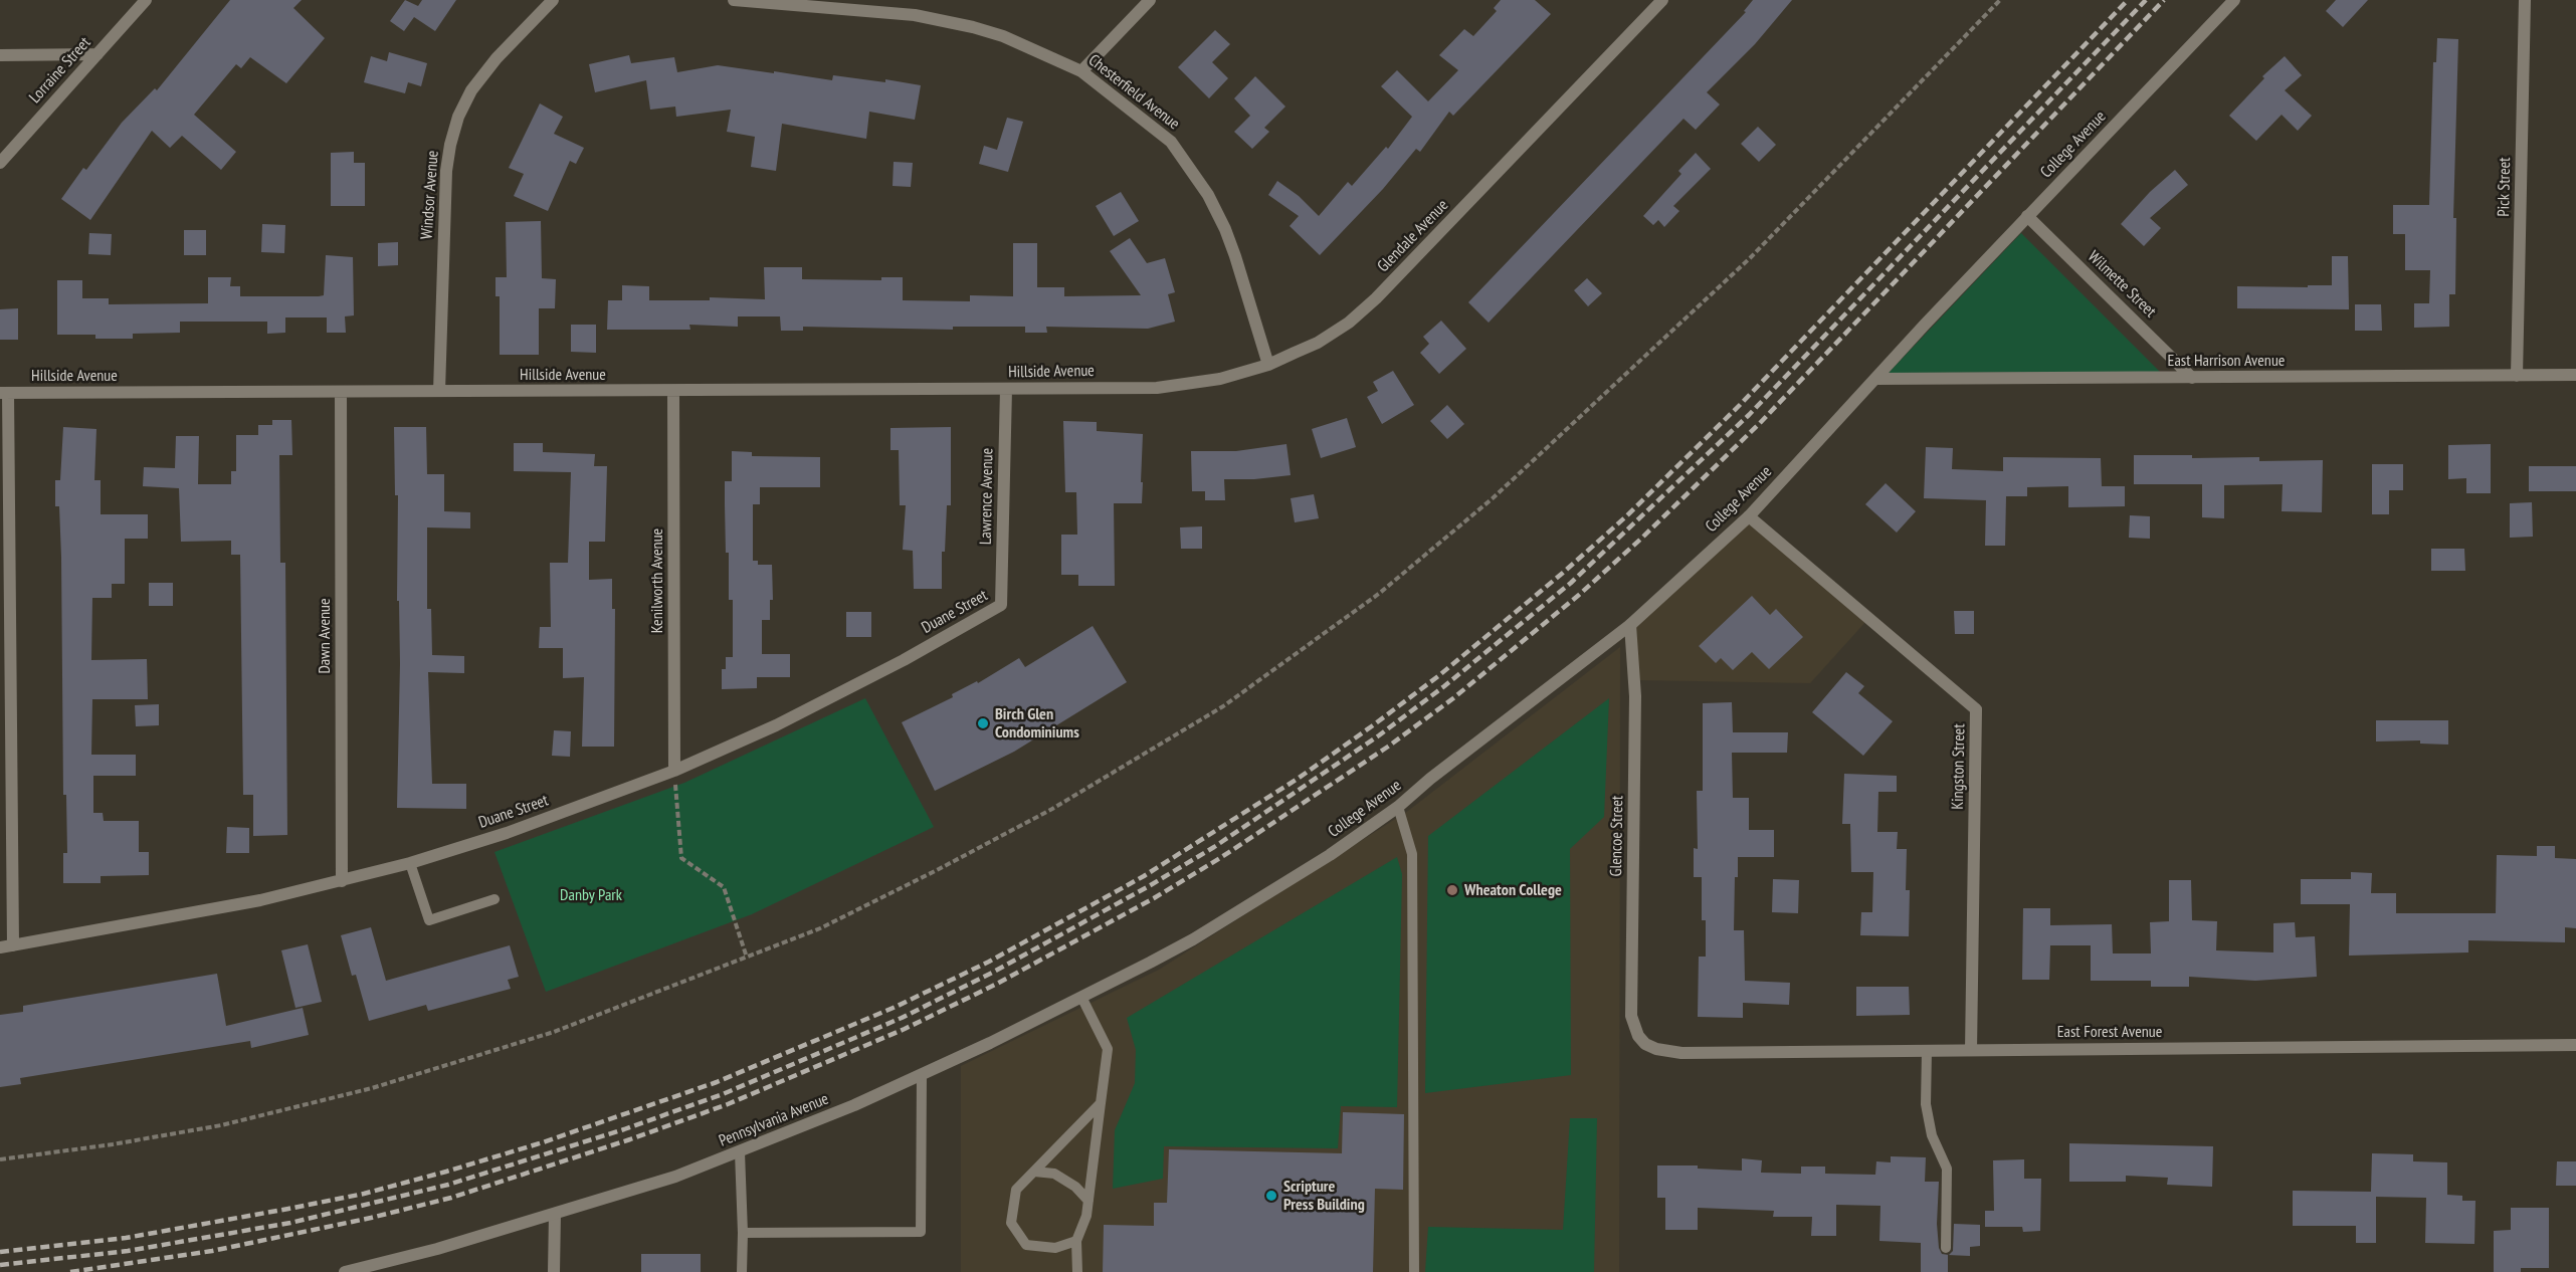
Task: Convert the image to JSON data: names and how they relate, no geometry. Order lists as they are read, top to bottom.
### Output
{
  "streets": {
    "street": [
      "Lorraine Street",
      "Chesterfield Avenue",
      "College Avenue",
      "Pick Street",
      "Windsor Avenue",
      "Glendale Avenue",
      "Wilmette Street",
      "East Harrison Avenue",
      "Hillside Avenue",
      "Lawrence Avenue",
      "Kenilworth Avenue",
      "Duane Street",
      "Dawn Avenue",
      "Kingston Street",
      "Glencoe Street",
      "East Forest Avenue",
      "Pennsylvania Avenue"
    ]
  },
  "crossings": [
    ["Chesterfield Avenue", "Glendale Avenue"],
    ["College Avenue", "Wilmette Street"],
    ["College Avenue", "East Harrison Avenue"],
    ["College Avenue", "Kingston Street"],
    ["College Avenue", "Glencoe Street"],
    ["College Avenue", "Pennsylvania Avenue"],
    ["Pick Street", "East Harrison Avenue"],
    ["Windsor Avenue", "Hillside Avenue"],
    ["Glendale Avenue", "Hillside Avenue"],
    ["Wilmette Street", "East Harrison Avenue"],
    ["Hillside Avenue", "Lawrence Avenue"],
    ["Hillside Avenue", "Kenilworth Avenue"],
    ["Hillside Avenue", "Dawn Avenue"],
    ["Lawrence Avenue", "Duane Street"],
    ["Kenilworth Avenue", "Duane Street"],
    ["Duane Street", "Dawn Avenue"],
    ["Kingston Street", "East Forest Avenue"],
    ["Glencoe Street", "East Forest Avenue"]
  ],
  "parks": ["Danby Park"],
  "places": ["Birch Glen Condominiums", "Wheaton College", "Scripture Press Building"]
}
